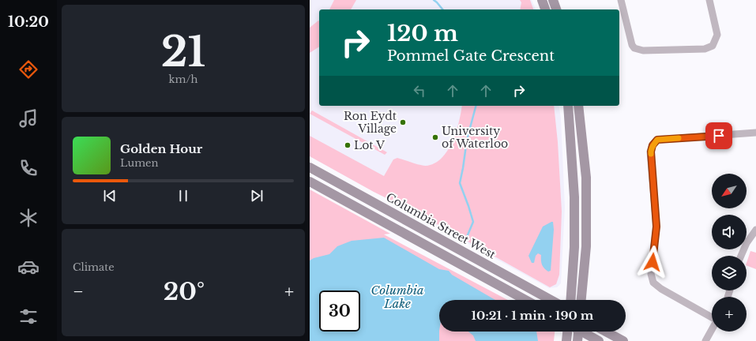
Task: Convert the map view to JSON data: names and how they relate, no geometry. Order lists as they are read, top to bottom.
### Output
{
  "streets": {
    "main road": ["Columbia Street West"]
  },
  "water": ["Columbia Lake"],
  "places": ["Ron Eydt Village", "University of Waterloo", "Lot V"],
  "north": "bottom left",
  "page": {
    "tabs": "10:20",
    "tile": [
      ["21", "km/h"],
      "Climate"
    ],
    "turn": ["120 m", "Pommel Gate Crescent"],
    "song": ["Golden Hour", "Lumen"],
    "map_buttons": "+",
    "heat": ["−", "20°", "+"],
    "limit": "30",
    "trip": "10:21 · 1 min · 190 m"
  }
}
